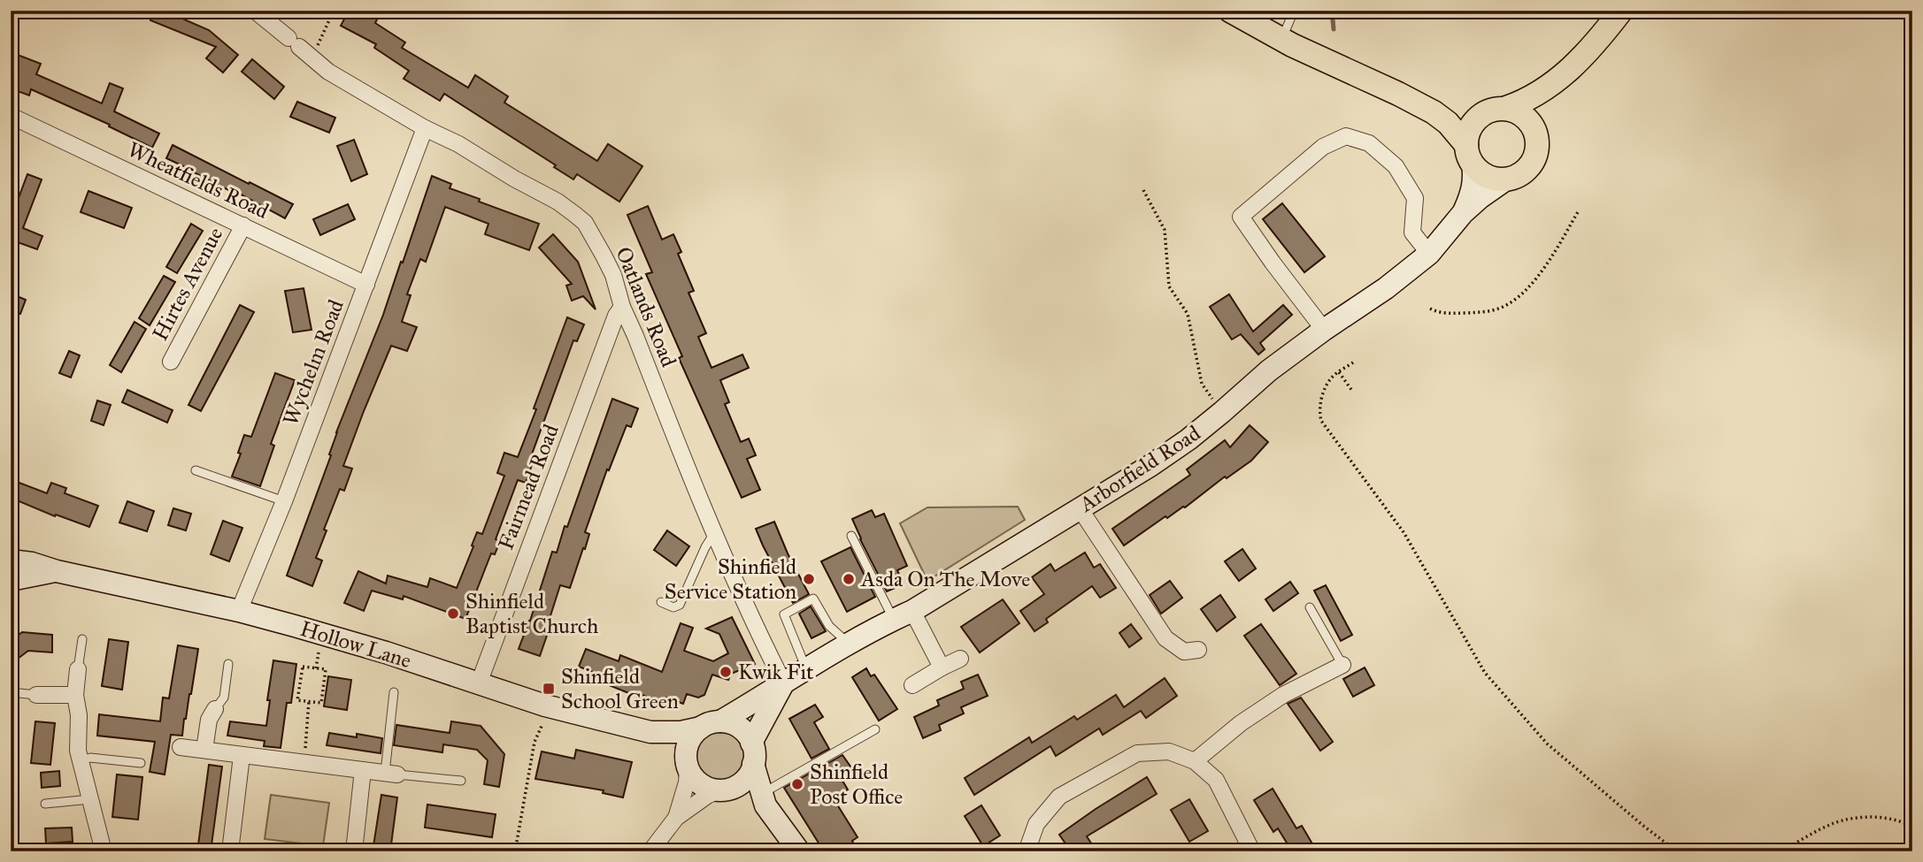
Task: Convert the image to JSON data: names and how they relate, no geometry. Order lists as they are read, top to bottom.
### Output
{
  "streets": {
    "main road": ["Arborfield Road", "Hollow Lane"],
    "street": [
      "Wheatfields Road",
      "Hirtes Avenue",
      "Oatlands Road",
      "Wychelm Road",
      "Fairmead Road"
    ]
  },
  "crossings": [
    ["Wheatfields Road", "Hirtes Avenue"],
    ["Wheatfields Road", "Wychelm Road"],
    ["Oatlands Road", "Wychelm Road"],
    ["Oatlands Road", "Arborfield Road"],
    ["Oatlands Road", "Fairmead Road"],
    ["Wychelm Road", "Hollow Lane"],
    ["Arborfield Road", "Hollow Lane"],
    ["Fairmead Road", "Hollow Lane"]
  ],
  "places": {
    "other": [
      "Shinfield Service Station",
      "Asda On The Move",
      "Shinfield Baptist Church",
      "Kwik Fit",
      "Shinfield Post Office"
    ],
    "transit": ["Shinfield School Green"]
  }
}
